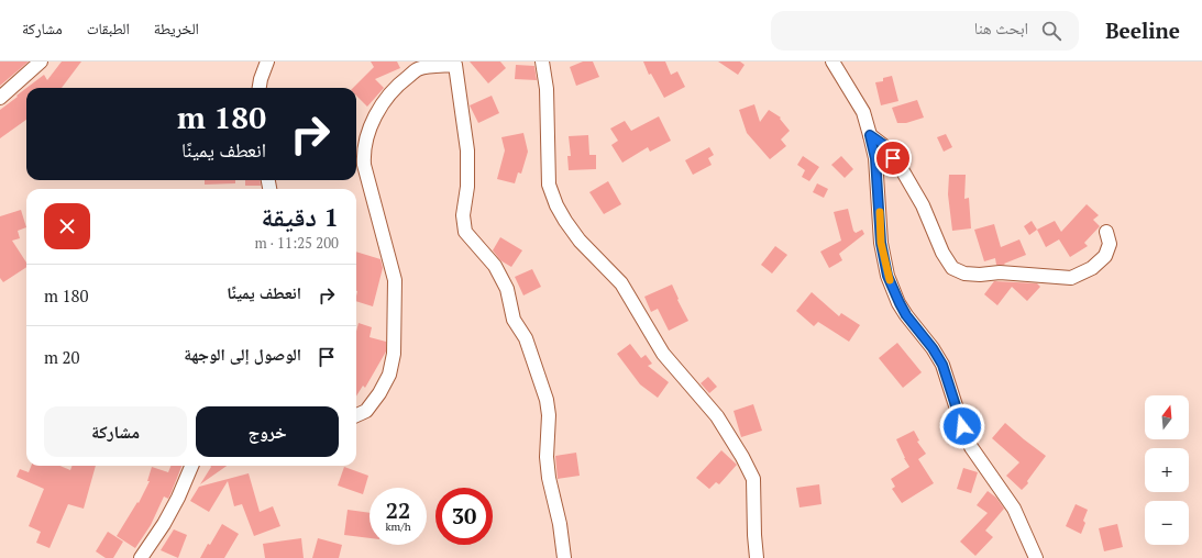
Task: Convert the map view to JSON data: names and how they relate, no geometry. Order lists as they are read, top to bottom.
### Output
{
  "north": "top",
  "page": {
    "header": "Beeline",
    "search": "ابحث هنا",
    "nav": ["الخريطة", "الطبقات", "مشاركة"],
    "turn": ["180 m", "انعطف يمينًا"],
    "heading": ["1 دقيقة", "200 m · 11:25"],
    "list": [
      {
        "name": "انعطف يمينًا",
        "value": "180 m"
      },
      {
        "name": "الوصول إلى الوجهة",
        "value": "20 m"
      }
    ],
    "map_buttons": ["+", "−"],
    "buttons": ["خروج", "مشاركة"],
    "speed": "22 km/h",
    "limit": "30"
  }
}
